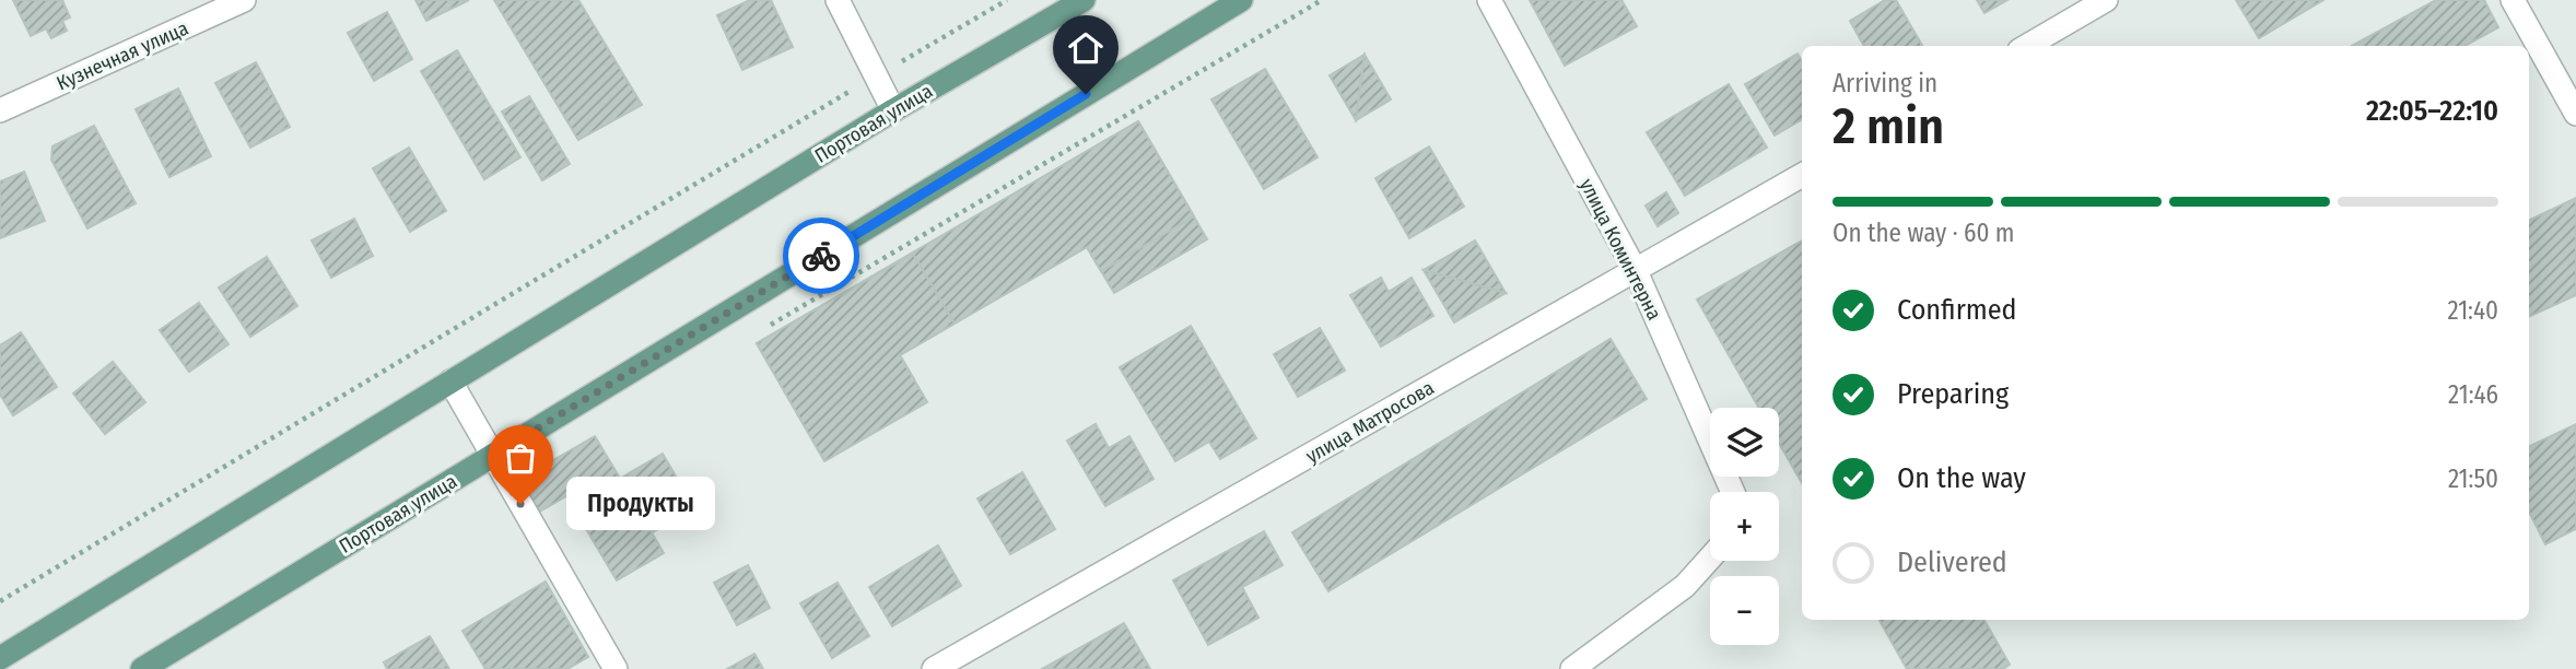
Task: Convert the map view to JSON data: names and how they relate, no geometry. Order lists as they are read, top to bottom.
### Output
{
  "streets": {
    "main road": ["Портовая улица"],
    "street": ["Кузнечная улица", "улица Коминтерна", "улица Матросова"]
  },
  "crossings": [
    ["улица Коминтерна", "улица Матросова"]
  ],
  "places": ["Продукты"],
  "page": {
    "heading": ["2 min", "Arriving in", "22:05–22:10"],
    "bar": "On the way · 60 m",
    "list": [
      ["Confirmed", "21:40"],
      ["Preparing", "21:46"],
      ["On the way", "21:50"],
      "Delivered"
    ],
    "map_buttons": ["+", "−"],
    "bubble": "Продукты"
  }
}
